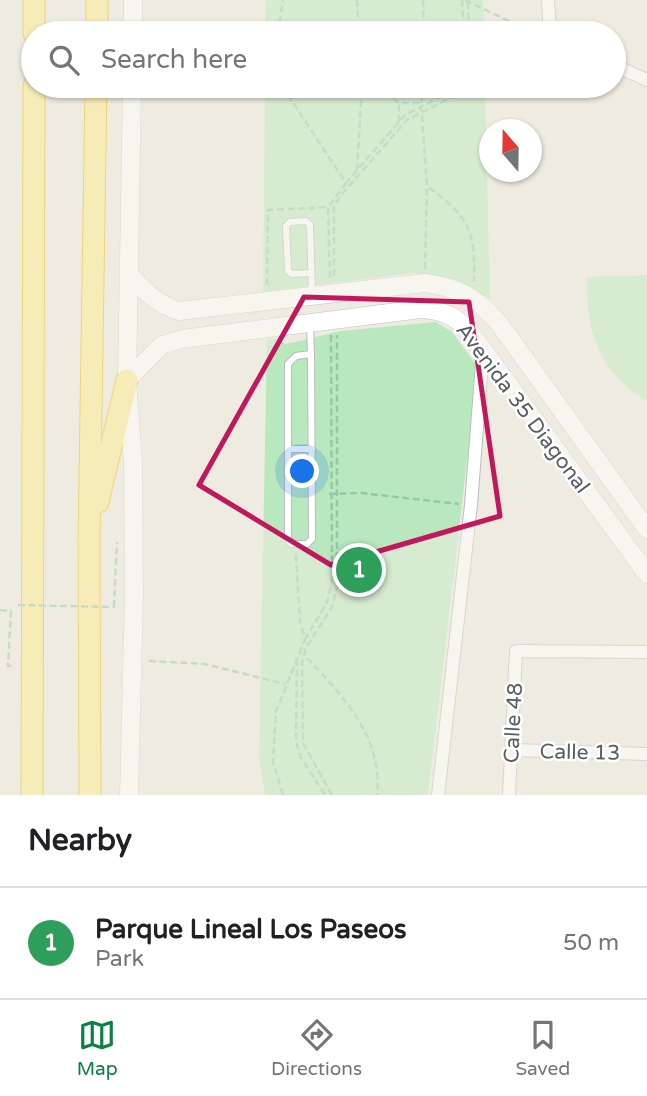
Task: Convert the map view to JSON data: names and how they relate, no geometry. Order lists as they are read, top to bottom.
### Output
{
  "streets": {
    "main road": ["Avenida 35 Diagonal"],
    "street": ["Calle 48", "Calle 13"]
  },
  "crossings": [
    ["Calle 48", "Calle 13"]
  ],
  "north": "top",
  "page": {
    "search": "Search here",
    "pins": "1",
    "heading": "Nearby",
    "list": [
      {
        "mark": "1",
        "name": "Parque Lineal Los Paseos",
        "note": "Park",
        "value": "50 m"
      }
    ],
    "nav": ["Map", "Directions", "Saved"]
  }
}
